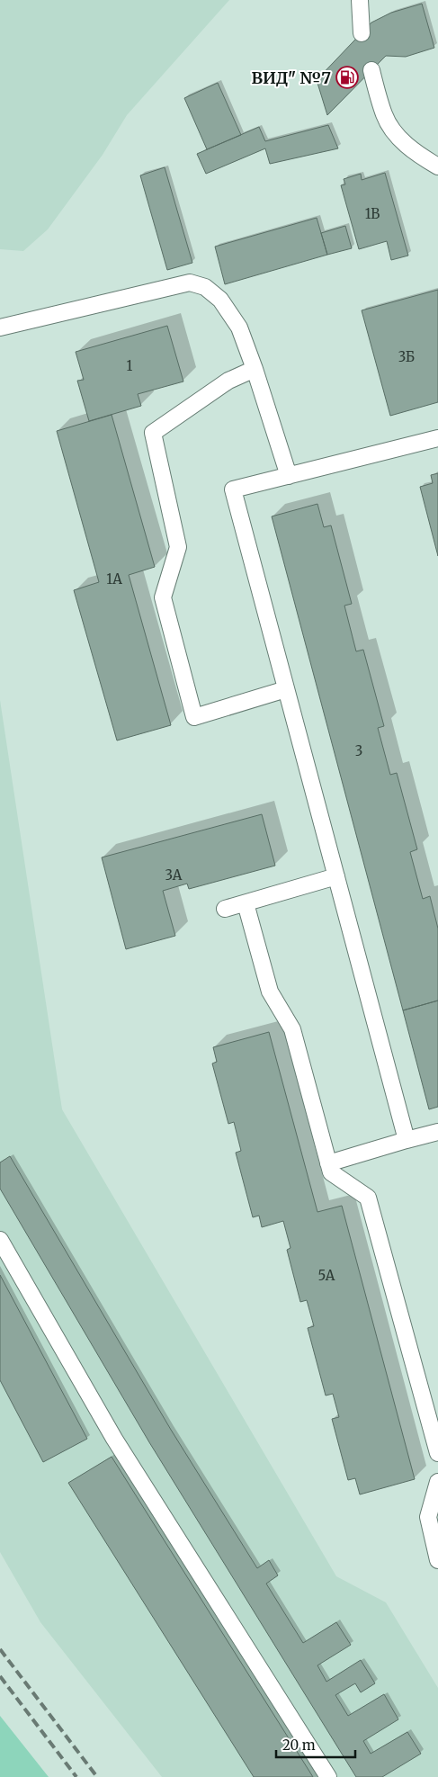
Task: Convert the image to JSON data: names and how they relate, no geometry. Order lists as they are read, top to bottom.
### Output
{
  "places": {
    "fuel station": ["ВИД\" №7"]
  },
  "house_numbers": [
    "1В",
    "3Б",
    "1",
    "1А",
    "3",
    "3А",
    "5А"
  ],
  "scale_bar": "20 m"
}
